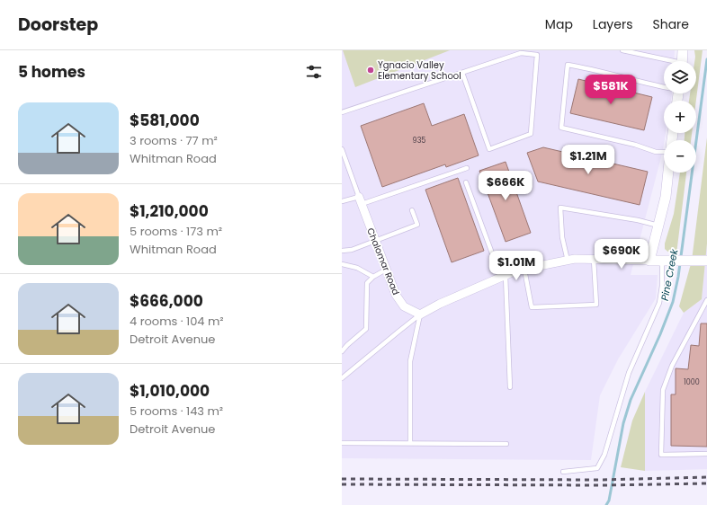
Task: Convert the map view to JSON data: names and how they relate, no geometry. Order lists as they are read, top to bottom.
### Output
{
  "streets": {
    "street": ["Chalomar Road"]
  },
  "water": ["Pine Creek"],
  "places": ["Ygnacio Valley Elementary School"],
  "house_numbers": ["935", "1000"],
  "page": {
    "header": "Doorstep",
    "nav": ["Map", "Layers", "Share"],
    "heading": "5 homes",
    "map_buttons": ["+", "−"],
    "price": [
      "$581K",
      "$1.21M",
      "$666K",
      "$690K",
      "$1.01M"
    ],
    "list": [
      {
        "name": "$581,000",
        "note": "3 rooms · 77 m² · Whitman Road"
      },
      {
        "name": "$1,210,000",
        "note": "5 rooms · 173 m² · Whitman Road"
      },
      {
        "name": "$666,000",
        "note": "4 rooms · 104 m² · Detroit Avenue"
      },
      {
        "name": "$1,010,000",
        "note": "5 rooms · 143 m² · Detroit Avenue"
      }
    ]
  }
}
